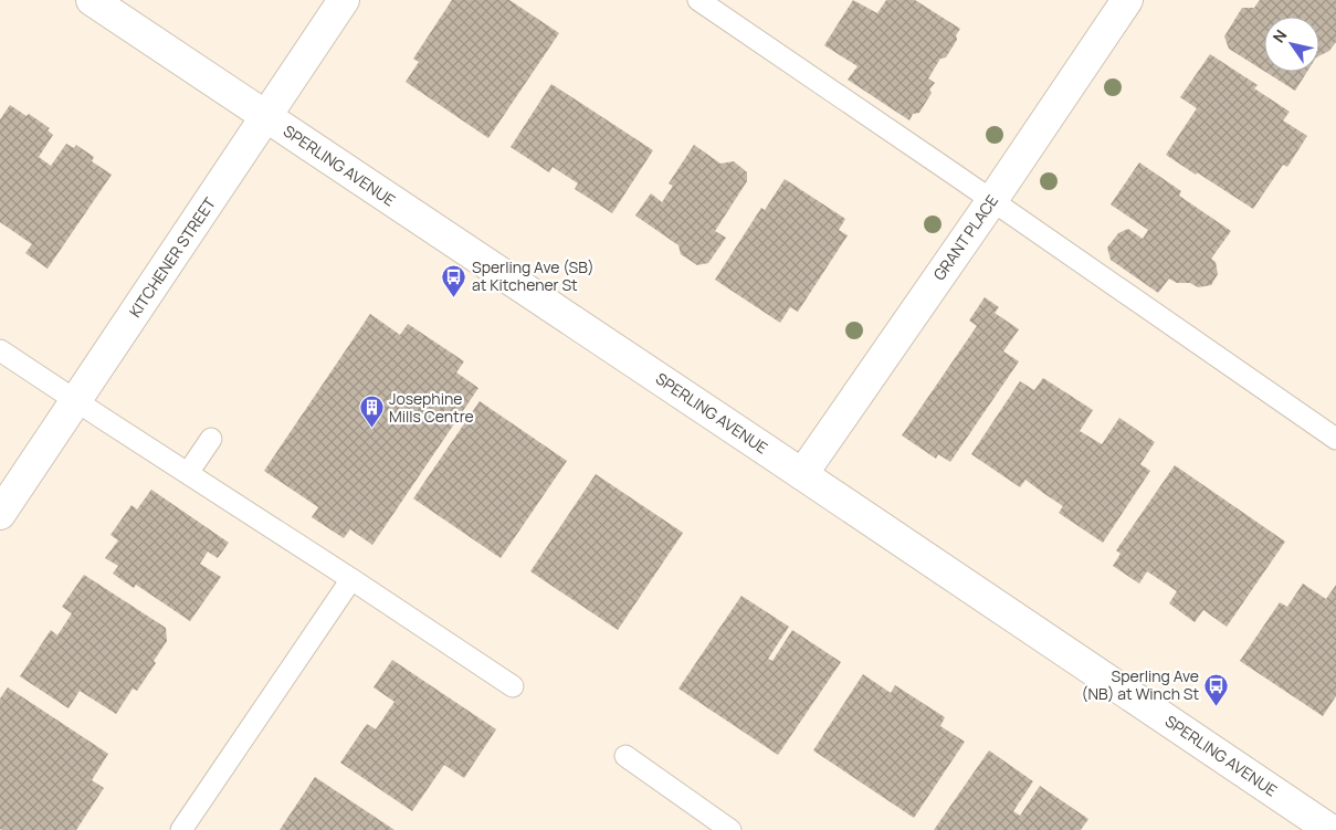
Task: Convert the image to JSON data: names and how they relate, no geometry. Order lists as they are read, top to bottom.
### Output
{
  "streets": {
    "street": ["SPERLING AVENUE", "GRANT PLACE", "KITCHENER STREET"]
  },
  "crossings": [
    ["SPERLING AVENUE", "GRANT PLACE"],
    ["SPERLING AVENUE", "KITCHENER STREET"]
  ],
  "places": {
    "bus stop": ["Sperling Ave (SB) at Kitchener St", "Sperling Ave (NB) at Winch St"],
    "building": ["Josephine Mills Centre"]
  },
  "north": "top left"
}
